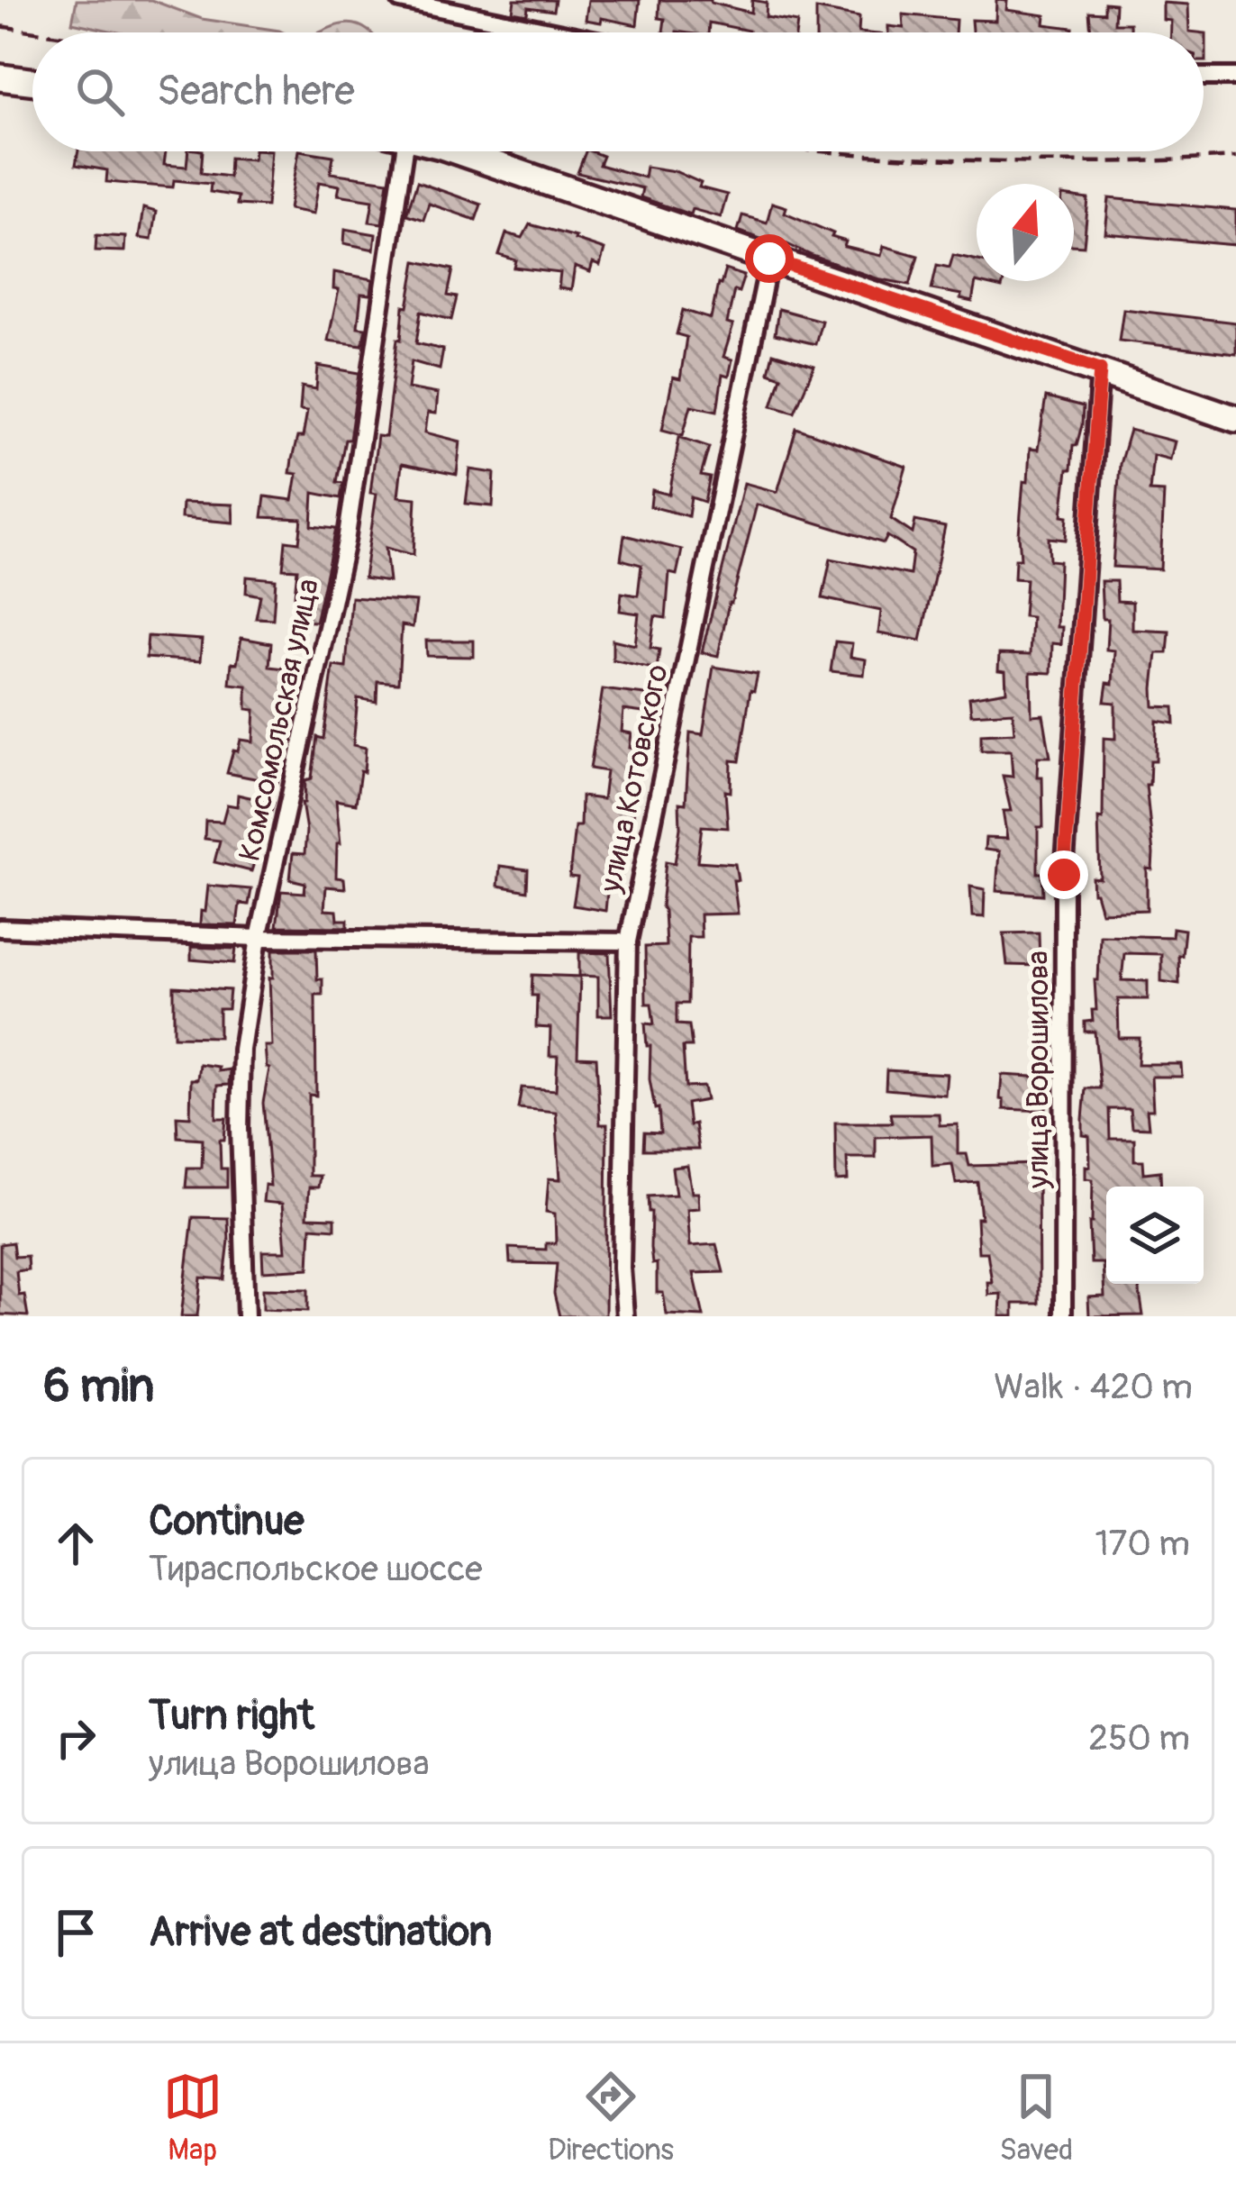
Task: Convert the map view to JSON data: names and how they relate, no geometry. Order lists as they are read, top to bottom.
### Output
{
  "streets": {
    "street": ["Комсомольская улица", "улица Котовского", "улица Ворошилова"]
  },
  "north": "top",
  "page": {
    "search": "Search here",
    "heading": ["6 min", "Walk · 420 m"],
    "list": [
      ["Continue", "Тираспольское шоссе", "170 m"],
      ["Turn right", "улица Ворошилова", "250 m"],
      "Arrive at destination"
    ],
    "nav": ["Map", "Directions", "Saved"]
  }
}
